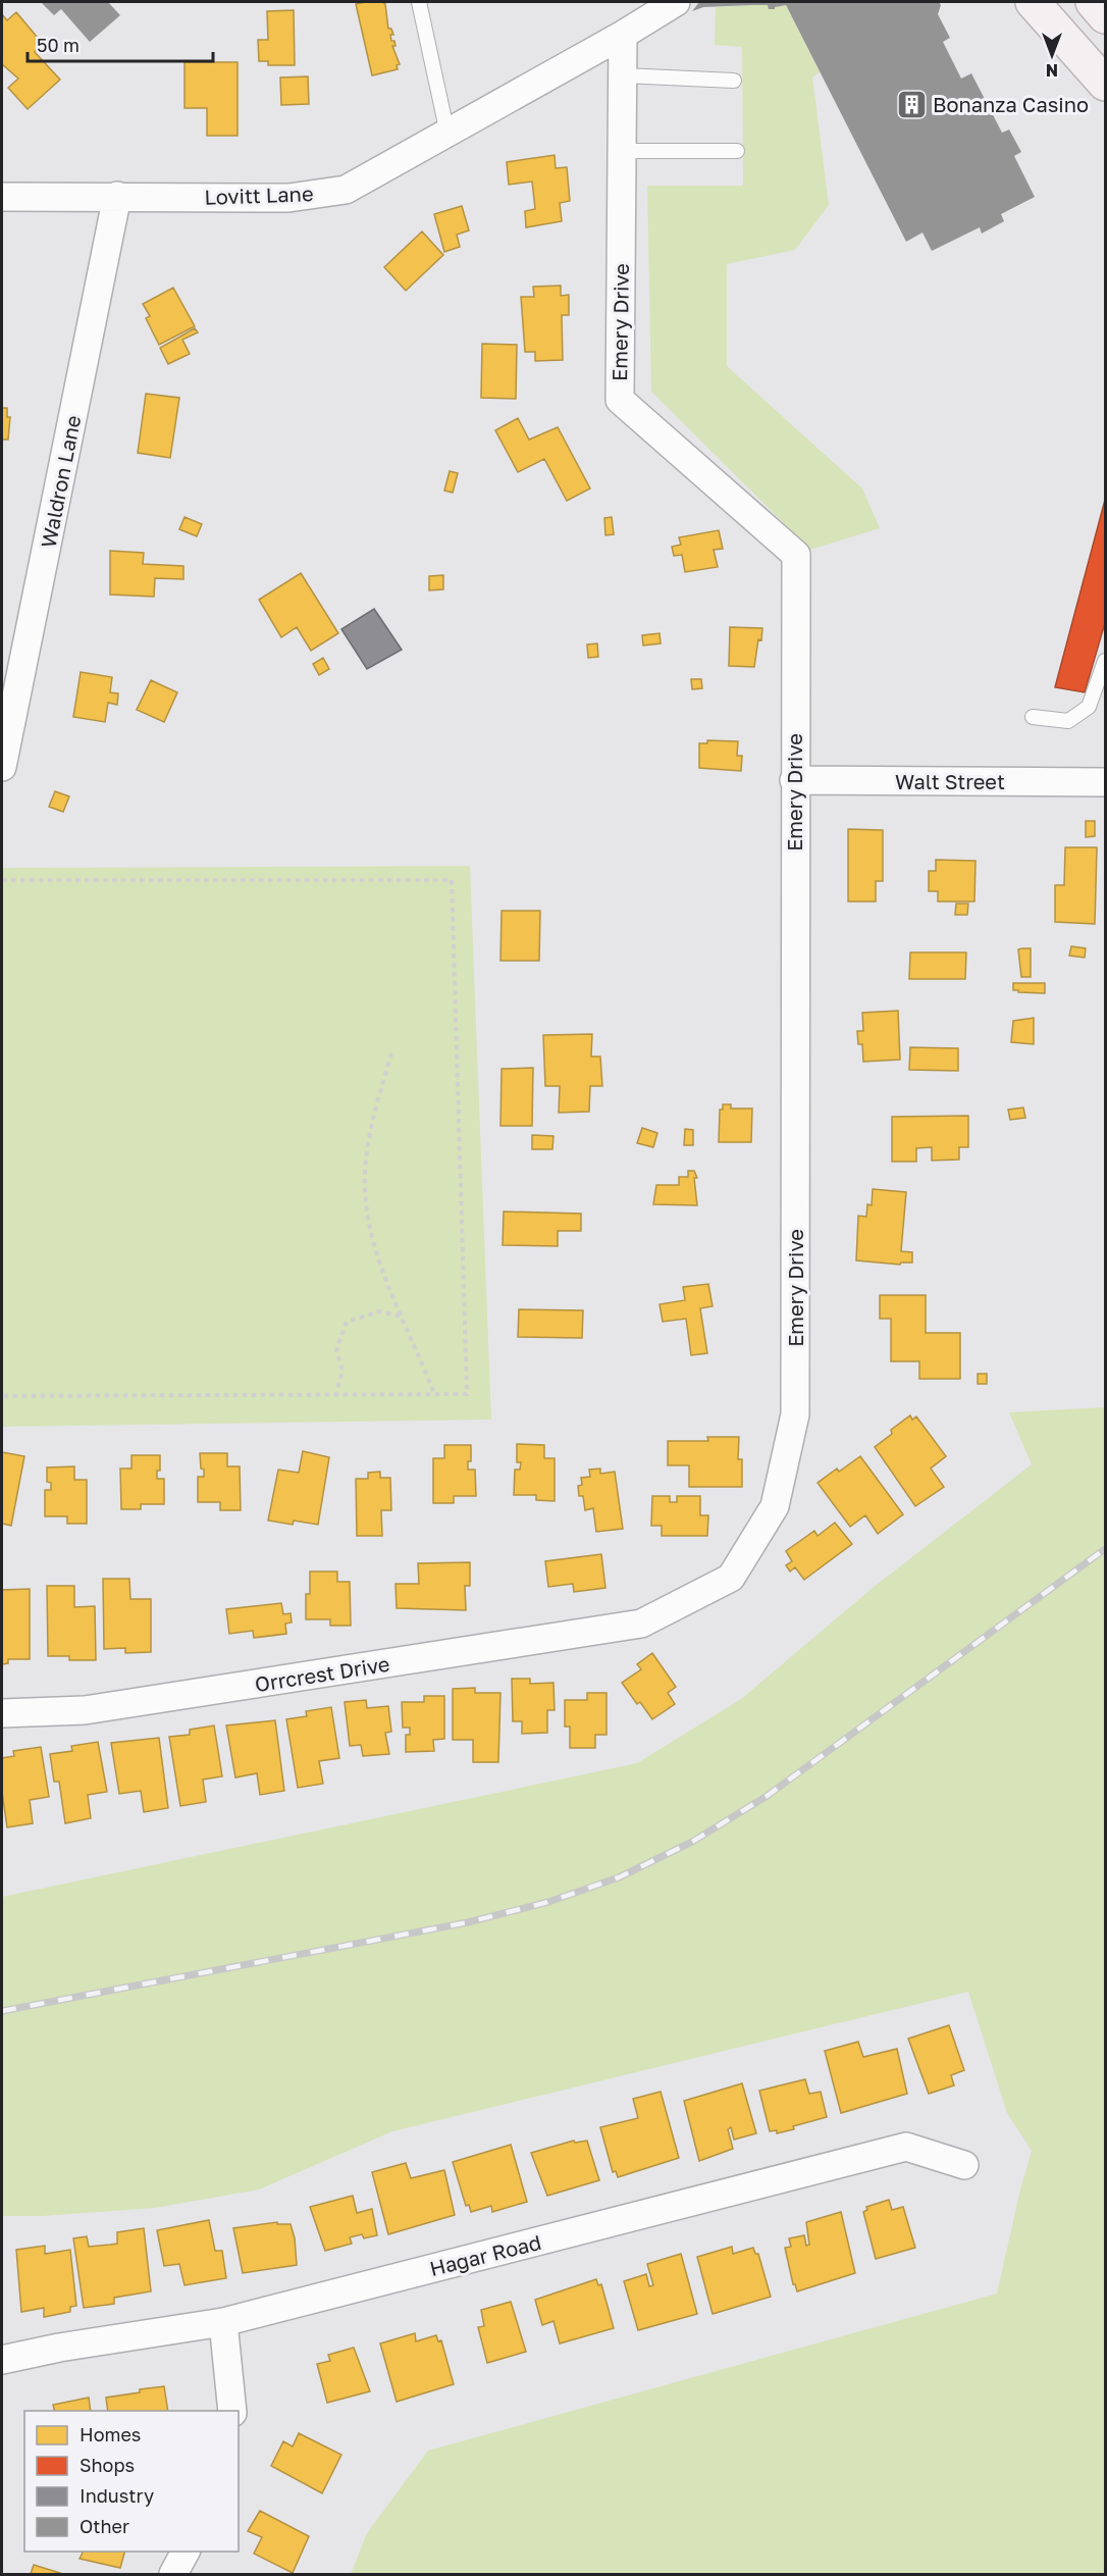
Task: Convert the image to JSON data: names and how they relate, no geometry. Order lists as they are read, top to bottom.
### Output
{
  "streets": {
    "street": [
      "Lovitt Lane",
      "Emery Drive",
      "Waldron Lane",
      "Walt Street",
      "Orrcrest Drive",
      "Hagar Road"
    ]
  },
  "crossings": [
    ["Lovitt Lane", "Emery Drive"],
    ["Lovitt Lane", "Waldron Lane"],
    ["Emery Drive", "Walt Street"],
    ["Emery Drive", "Orrcrest Drive"]
  ],
  "places": {
    "building": ["Bonanza Casino"]
  },
  "legend": [
    "Homes",
    "Shops",
    "Industry",
    "Other"
  ],
  "scale_bar": "50 m",
  "north": "bottom"
}
